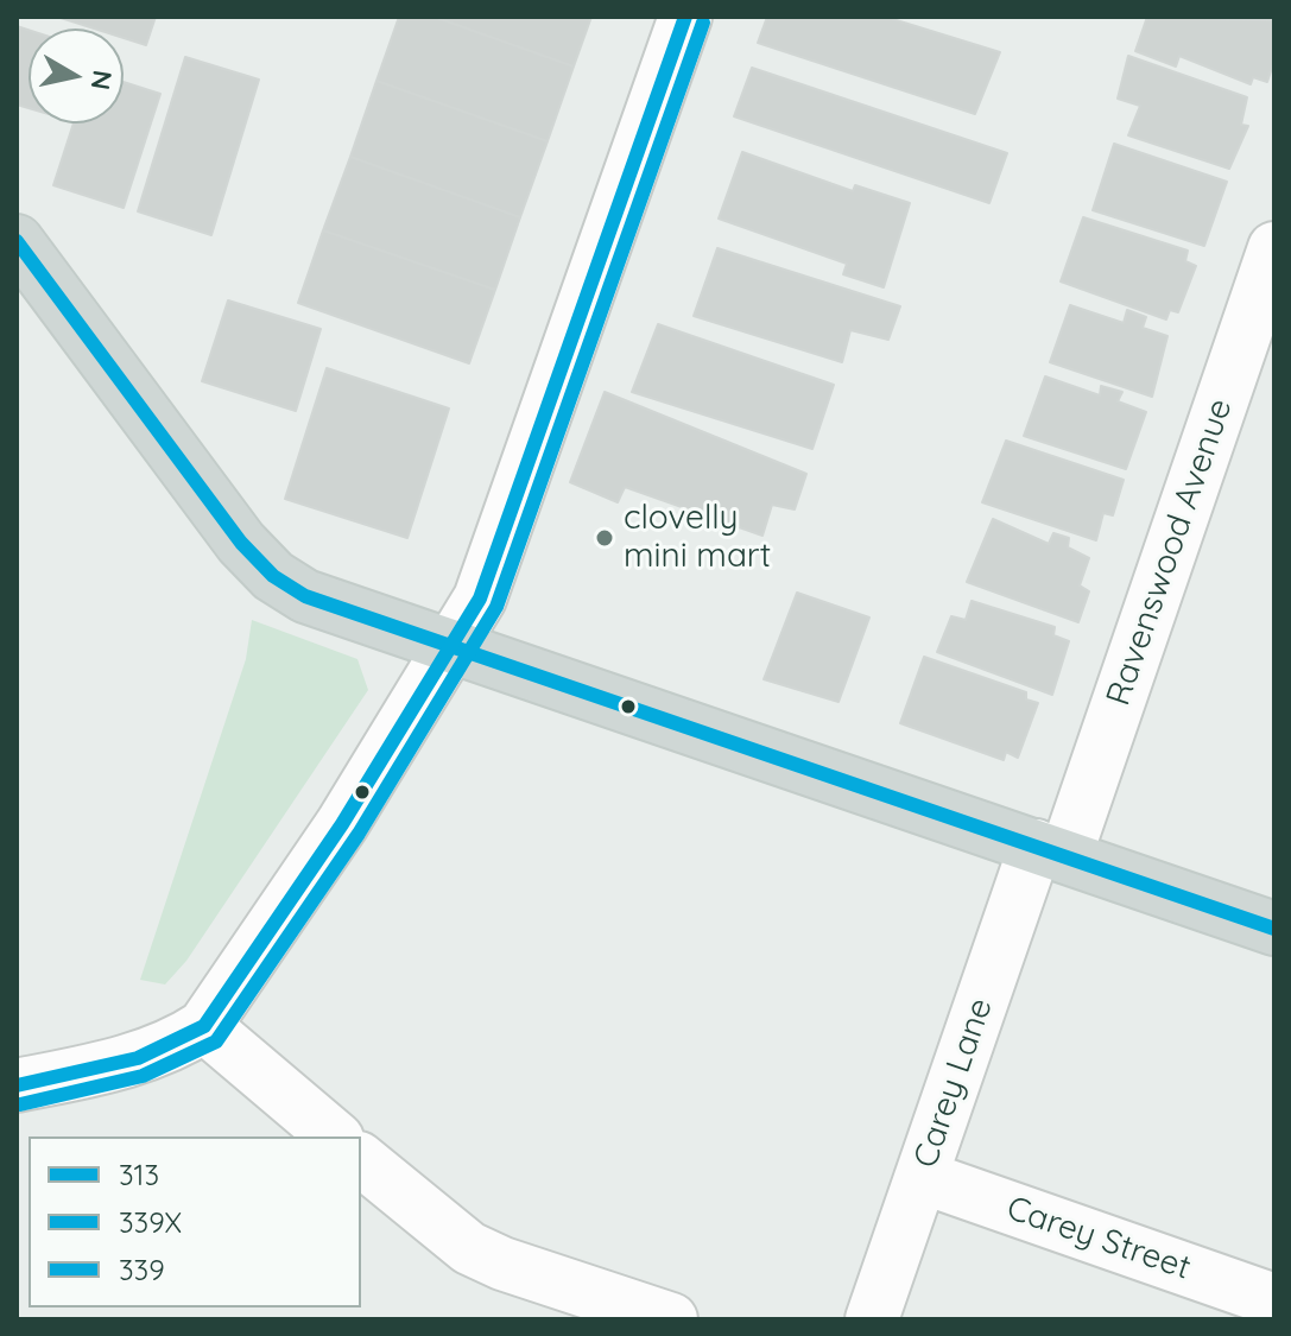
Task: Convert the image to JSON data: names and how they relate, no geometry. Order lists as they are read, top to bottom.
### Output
{
  "streets": {
    "street": ["Ravenswood Avenue", "Carey Lane", "Carey Street"]
  },
  "crossings": [
    ["Ravenswood Avenue", "Carey Lane"],
    ["Carey Lane", "Carey Street"]
  ],
  "places": ["clovelly mini mart"],
  "lines": ["transit line 339X", "transit line 339", "transit line 313"],
  "legend": ["313", "339X", "339"],
  "north": "right"
}
